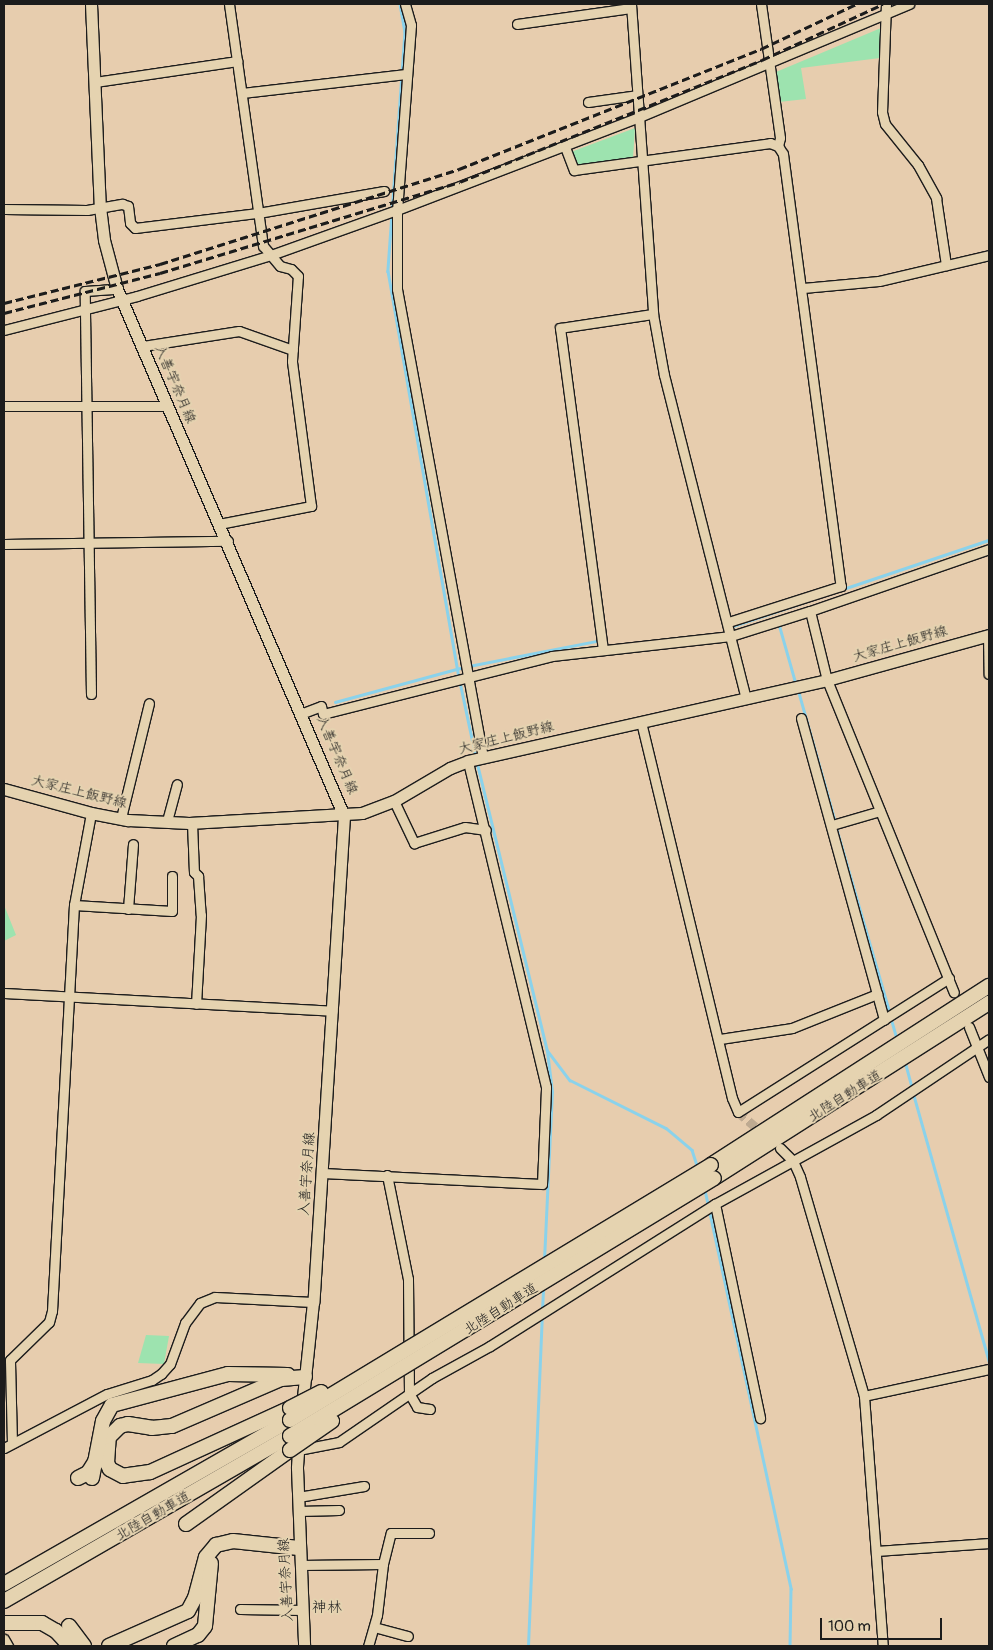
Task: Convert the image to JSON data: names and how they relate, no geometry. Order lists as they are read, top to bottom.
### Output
{
  "streets": {
    "highway": ["北陸自動車道"],
    "main road": ["入善宇奈月線", "大家庄上飯野線"]
  },
  "crossings": [
    ["入善宇奈月線", "大家庄上飯野線"],
    ["入善宇奈月線", "北陸自動車道"]
  ],
  "districts": ["神林"],
  "scale_bar": "100 m"
}
